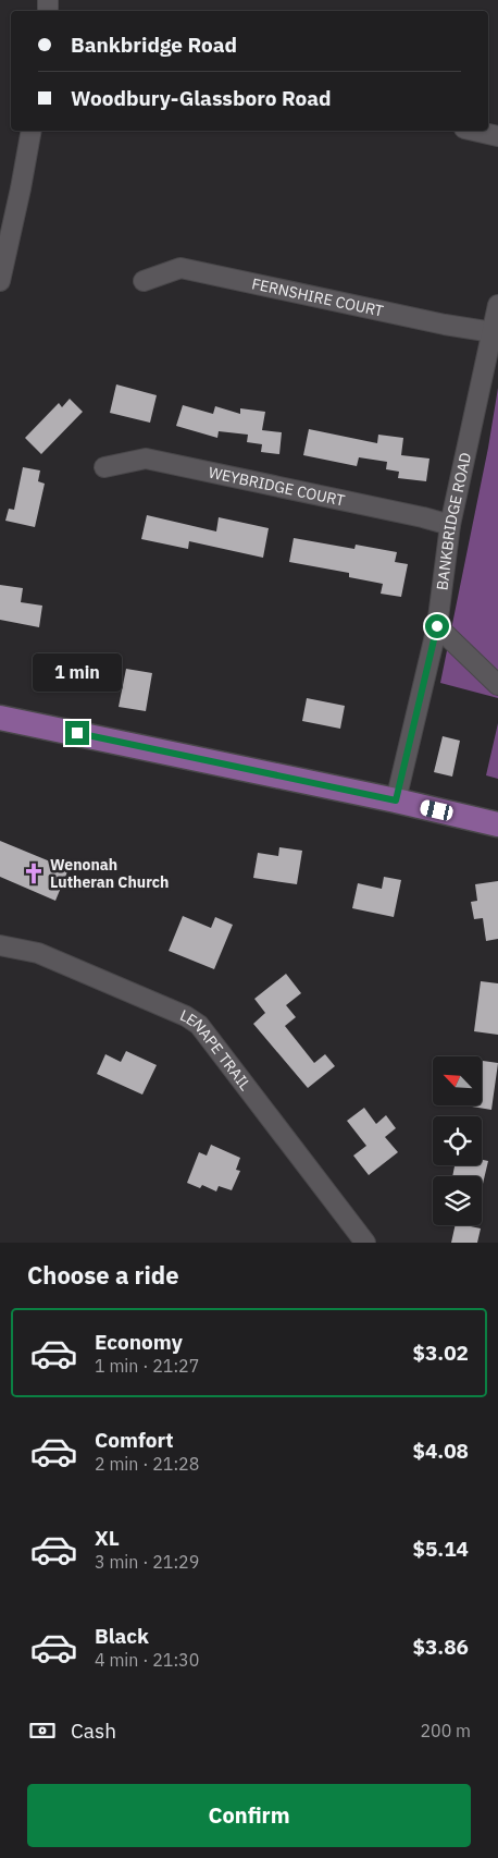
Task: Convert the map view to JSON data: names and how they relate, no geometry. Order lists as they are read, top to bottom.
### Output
{
  "streets": {
    "street": [
      "FERNSHIRE COURT",
      "WEYBRIDGE COURT",
      "BANKBRIDGE ROAD",
      "LENAPE TRAIL"
    ]
  },
  "crossings": [
    ["FERNSHIRE COURT", "BANKBRIDGE ROAD"],
    ["WEYBRIDGE COURT", "BANKBRIDGE ROAD"]
  ],
  "places": {
    "church": ["Wenonah Lutheran Church"]
  },
  "north": "top left",
  "page": {
    "banner": ["Bankbridge Road", "Woodbury-Glassboro Road"],
    "bubble": "1 min",
    "heading": "Choose a ride",
    "list": [
      {
        "name": "Economy",
        "note": "1 min · 21:27",
        "value": "$3.02"
      },
      {
        "name": "Comfort",
        "note": "2 min · 21:28",
        "value": "$4.08"
      },
      {
        "name": "XL",
        "note": "3 min · 21:29",
        "value": "$5.14"
      },
      {
        "name": "Black",
        "note": "4 min · 21:30",
        "value": "$3.86"
      }
    ],
    "pay": ["Cash", "200 m"],
    "buttons": "Confirm"
  }
}
